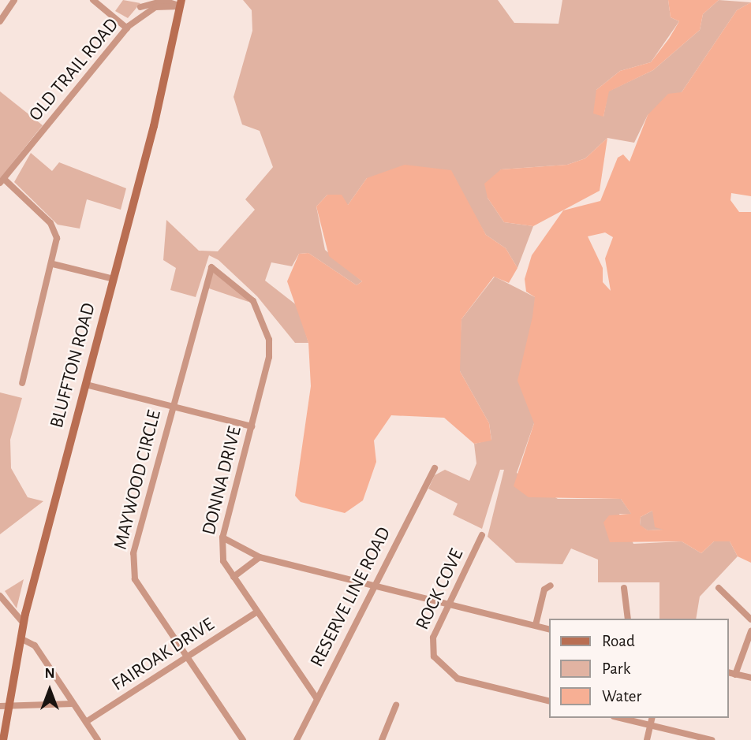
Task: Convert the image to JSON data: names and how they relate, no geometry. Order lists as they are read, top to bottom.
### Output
{
  "streets": {
    "main road": ["BLUFFTON ROAD"],
    "street": [
      "OLD TRAIL ROAD",
      "MAYWOOD CIRCLE",
      "DONNA DRIVE",
      "ROCK COVE",
      "RESERVE LINE ROAD",
      "FAIROAK DRIVE"
    ]
  },
  "crossings": [
    ["OLD TRAIL ROAD", "BLUFFTON ROAD"],
    ["MAYWOOD CIRCLE", "DONNA DRIVE"],
    ["MAYWOOD CIRCLE", "FAIROAK DRIVE"],
    ["DONNA DRIVE", "RESERVE LINE ROAD"],
    ["DONNA DRIVE", "FAIROAK DRIVE"]
  ],
  "legend": ["Road", "Park", "Water"],
  "north": "top"
}
